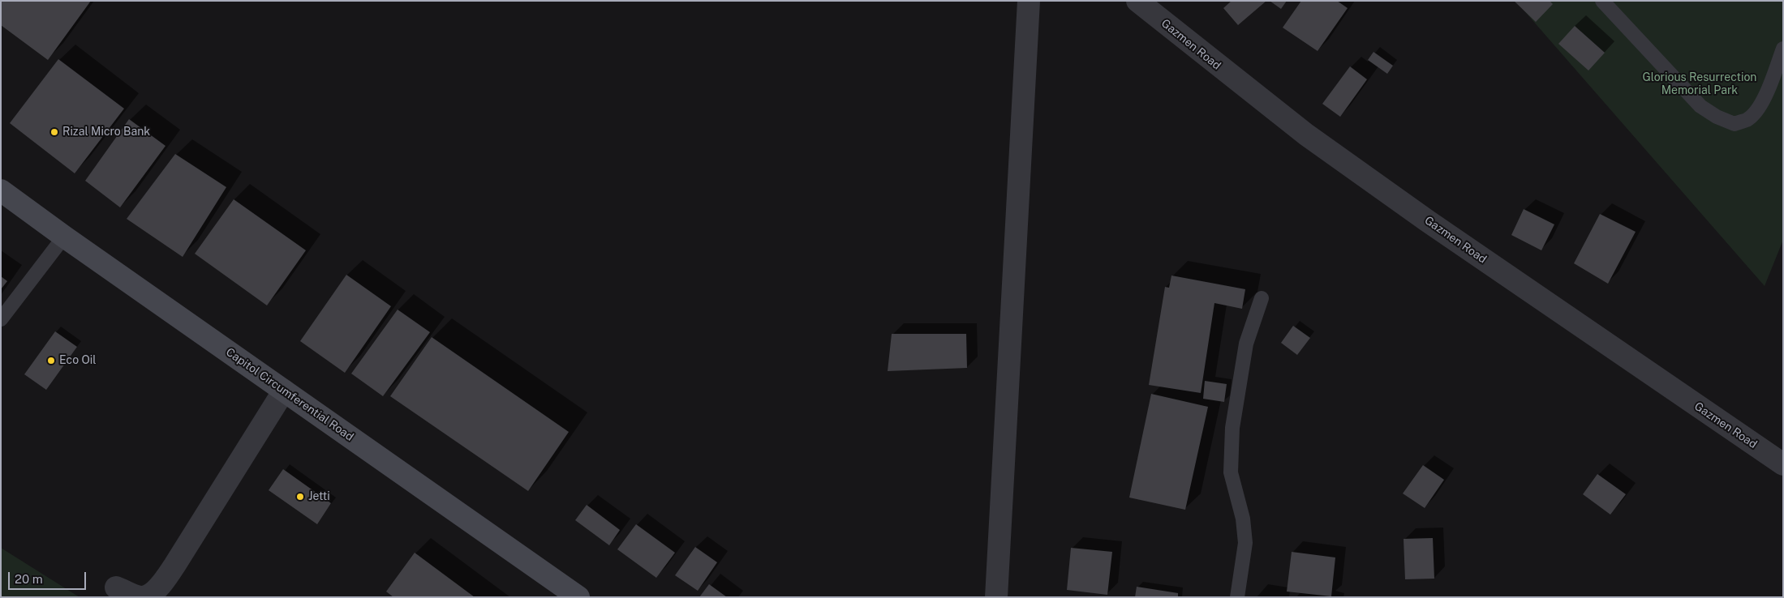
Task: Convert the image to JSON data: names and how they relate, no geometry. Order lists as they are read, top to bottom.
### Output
{
  "streets": {
    "main road": ["Capitol Circumferential Road"],
    "street": ["Gazmen Road"]
  },
  "parks": ["Glorious Resurrection Memorial Park"],
  "places": ["Rizal Micro Bank", "Eco Oil", "Jetti"],
  "scale_bar": "20 m"
}
